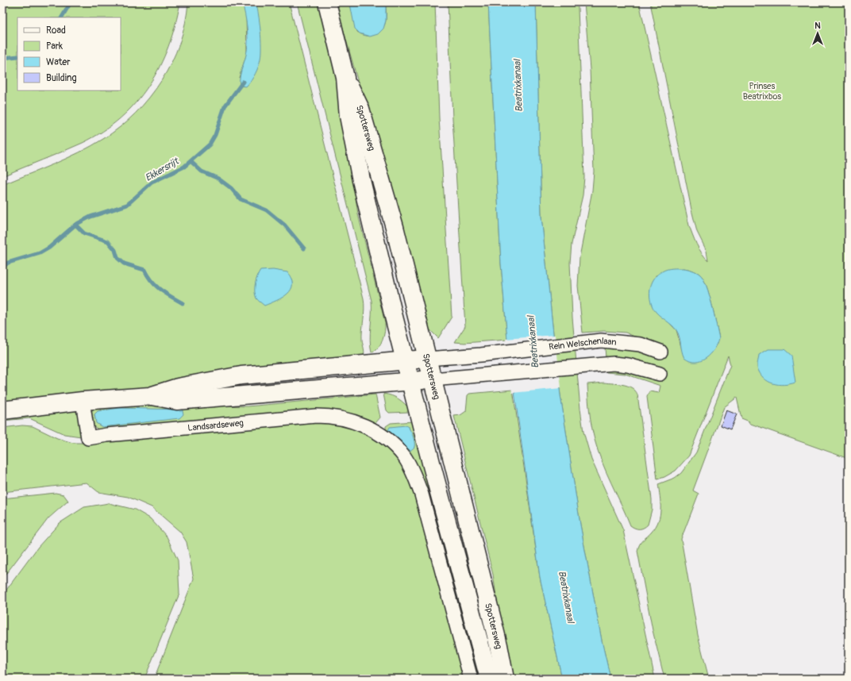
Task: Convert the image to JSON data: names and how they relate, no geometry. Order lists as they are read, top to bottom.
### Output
{
  "streets": {
    "main road": ["Spottersweg"],
    "street": ["Rein Welschenlaan", "Landsardseweg"]
  },
  "crossings": [
    ["Spottersweg", "Rein Welschenlaan"]
  ],
  "water": ["Beatrixkanaal", "Ekkersrijt"],
  "parks": ["Prinses Beatrixbos"],
  "legend": [
    "Road",
    "Park",
    "Water",
    "Building"
  ],
  "north": "top"
}
